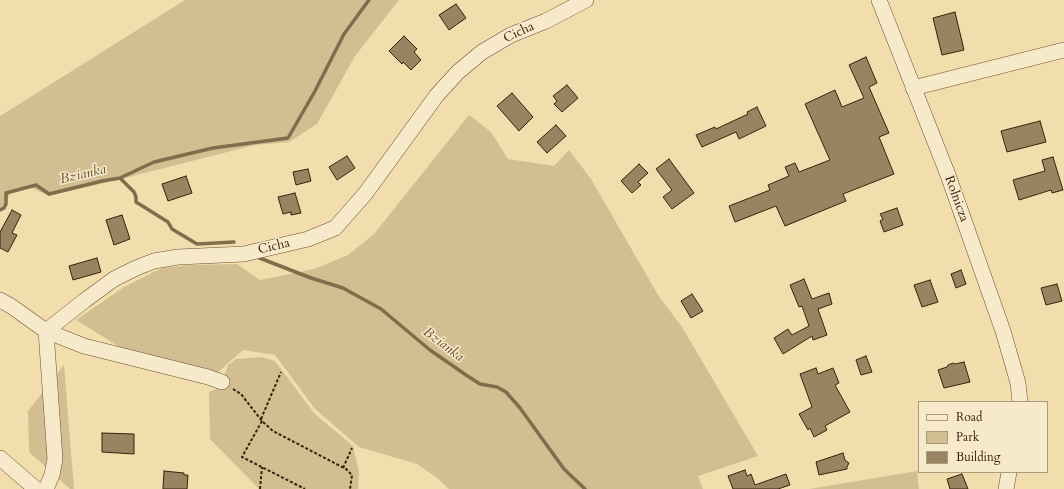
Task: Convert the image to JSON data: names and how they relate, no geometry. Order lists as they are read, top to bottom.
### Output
{
  "streets": {
    "street": ["Cicha", "Rolnicza"]
  },
  "water": ["Bzianka"],
  "legend": ["Road", "Park", "Building"]
}
